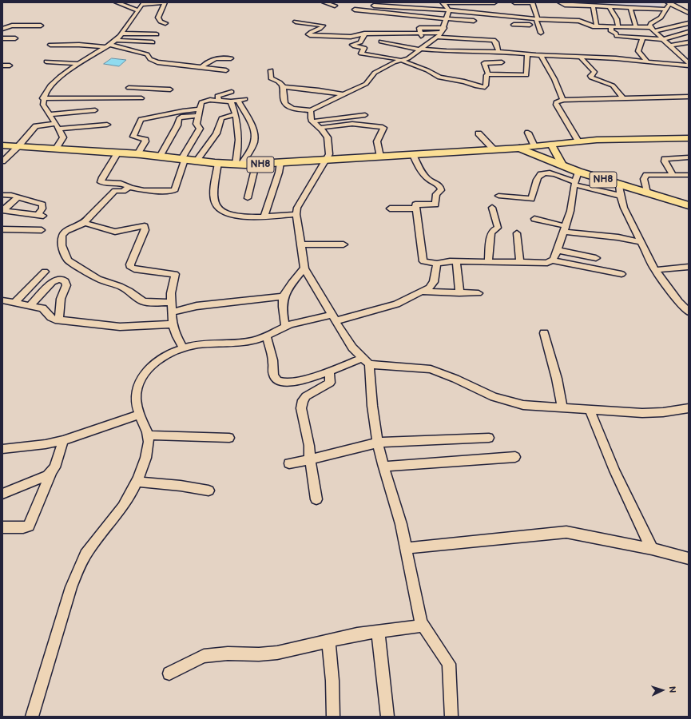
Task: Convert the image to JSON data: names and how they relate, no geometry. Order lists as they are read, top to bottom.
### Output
{
  "streets": {
    "highway": ["NH8"]
  },
  "north": "right"
}
